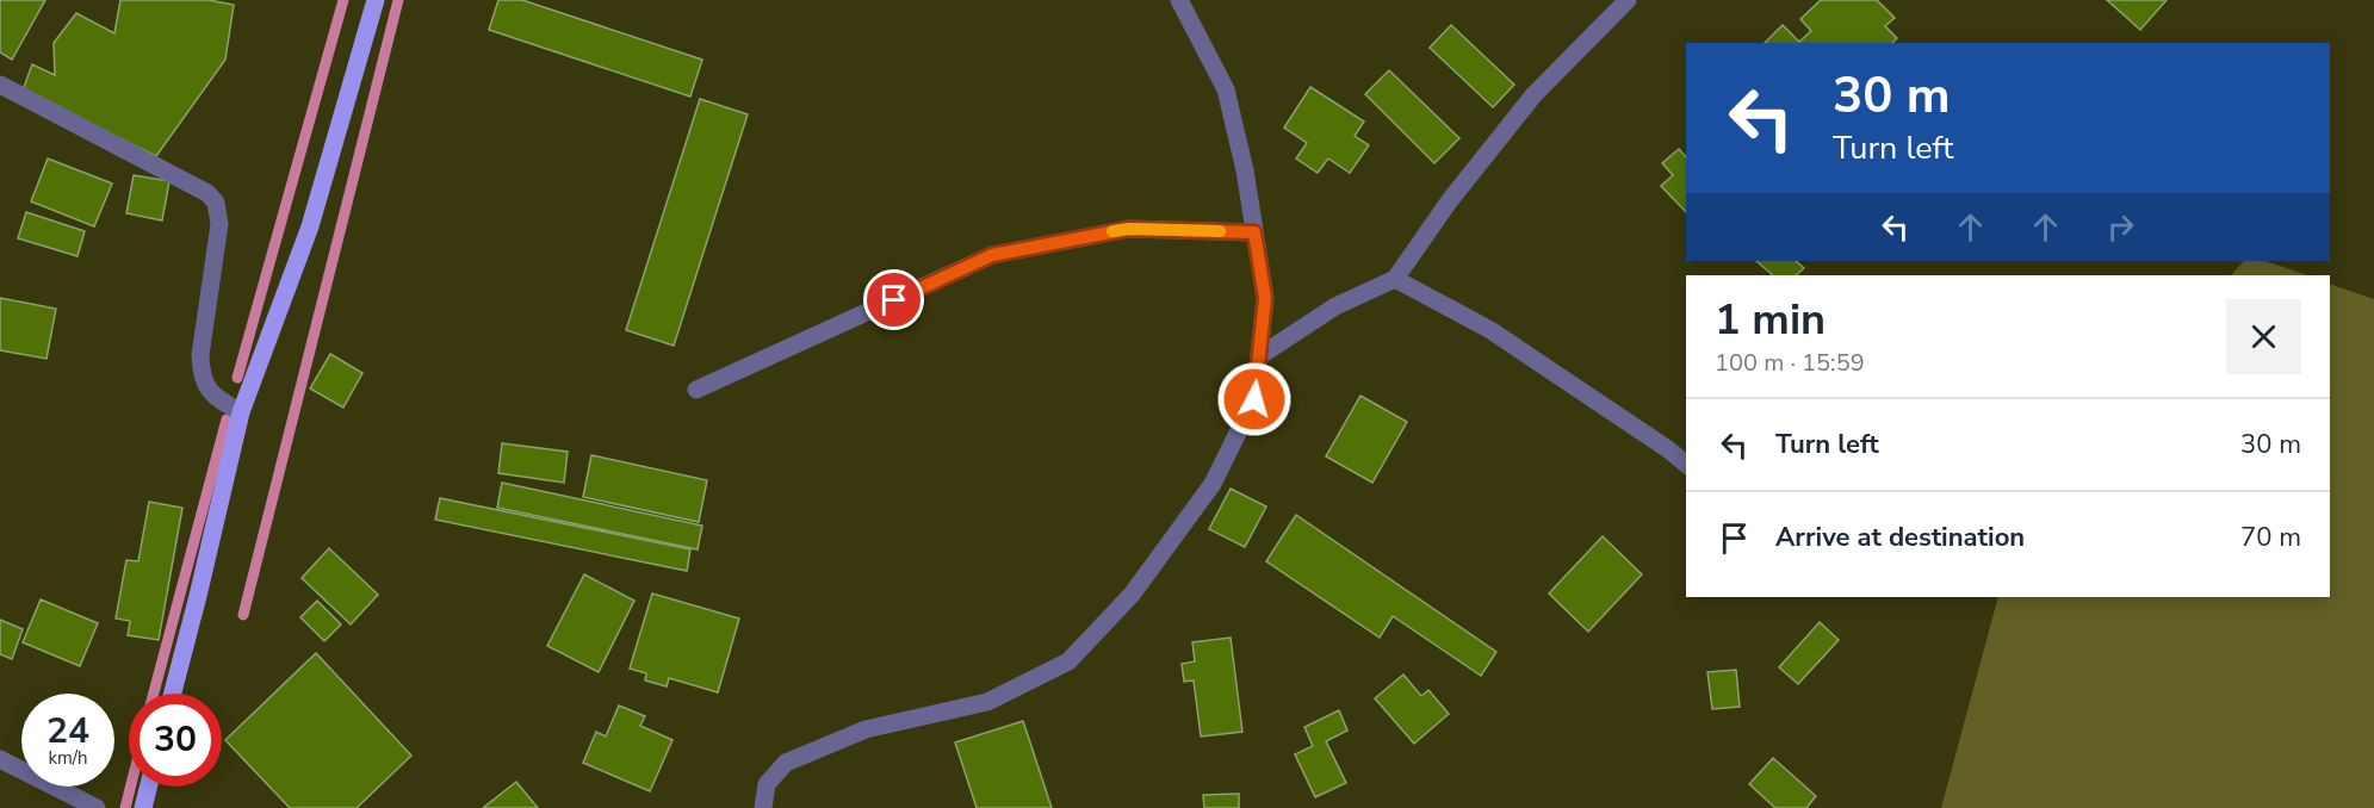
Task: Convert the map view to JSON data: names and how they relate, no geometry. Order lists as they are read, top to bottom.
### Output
{
  "page": {
    "turn": ["30 m", "Turn left"],
    "heading": ["1 min", "100 m · 15:59"],
    "list": [
      {
        "name": "Turn left",
        "value": "30 m"
      },
      {
        "name": "Arrive at destination",
        "value": "70 m"
      }
    ],
    "speed": "24 km/h",
    "limit": "30"
  }
}
